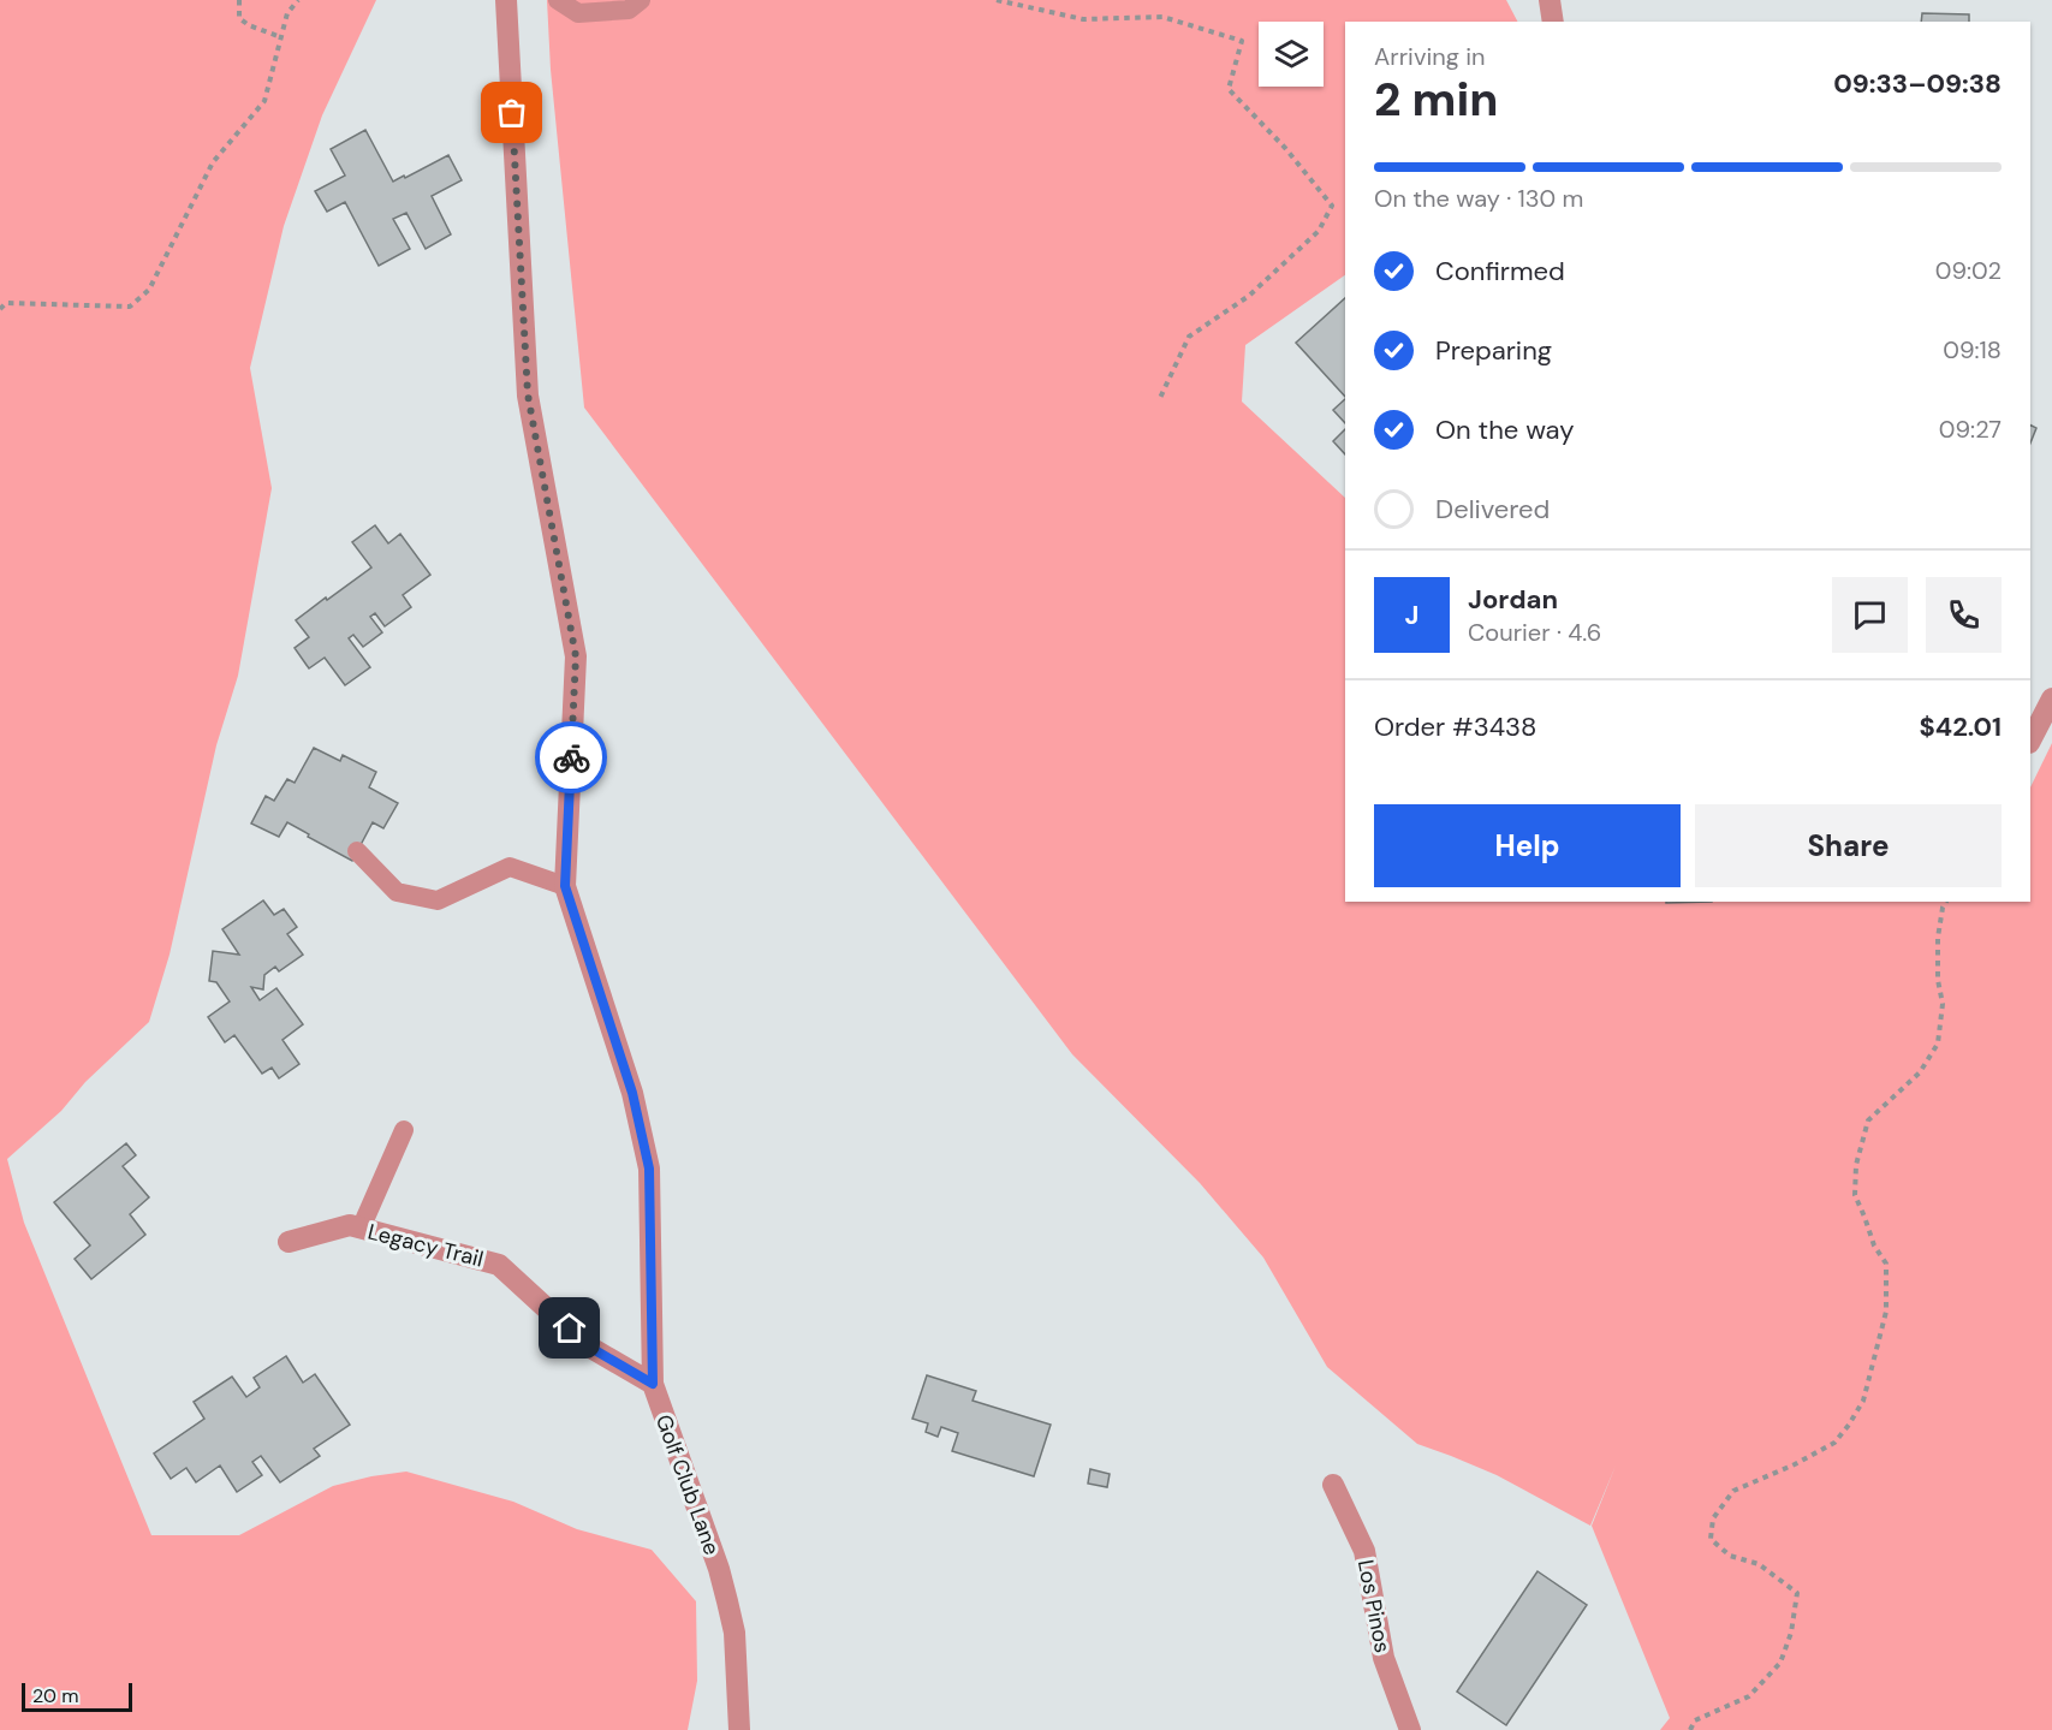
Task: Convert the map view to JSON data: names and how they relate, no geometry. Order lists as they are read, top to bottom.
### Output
{
  "streets": {
    "street": ["Legacy Trail", "Golf Club Lane", "Los Pinos"]
  },
  "crossings": [
    ["Legacy Trail", "Golf Club Lane"]
  ],
  "scale_bar": "20 m",
  "page": {
    "heading": ["2 min", "Arriving in", "09:33–09:38"],
    "panel": [
      "Jordan",
      "Courier · 4.6",
      "Order #3438",
      "$42.01"
    ],
    "bar": "On the way · 130 m",
    "list": [
      ["Confirmed", "09:02"],
      ["Preparing", "09:18"],
      ["On the way", "09:27"],
      "Delivered"
    ],
    "round": "J",
    "buttons": ["Help", "Share"],
    "scale": "20 m"
  }
}
